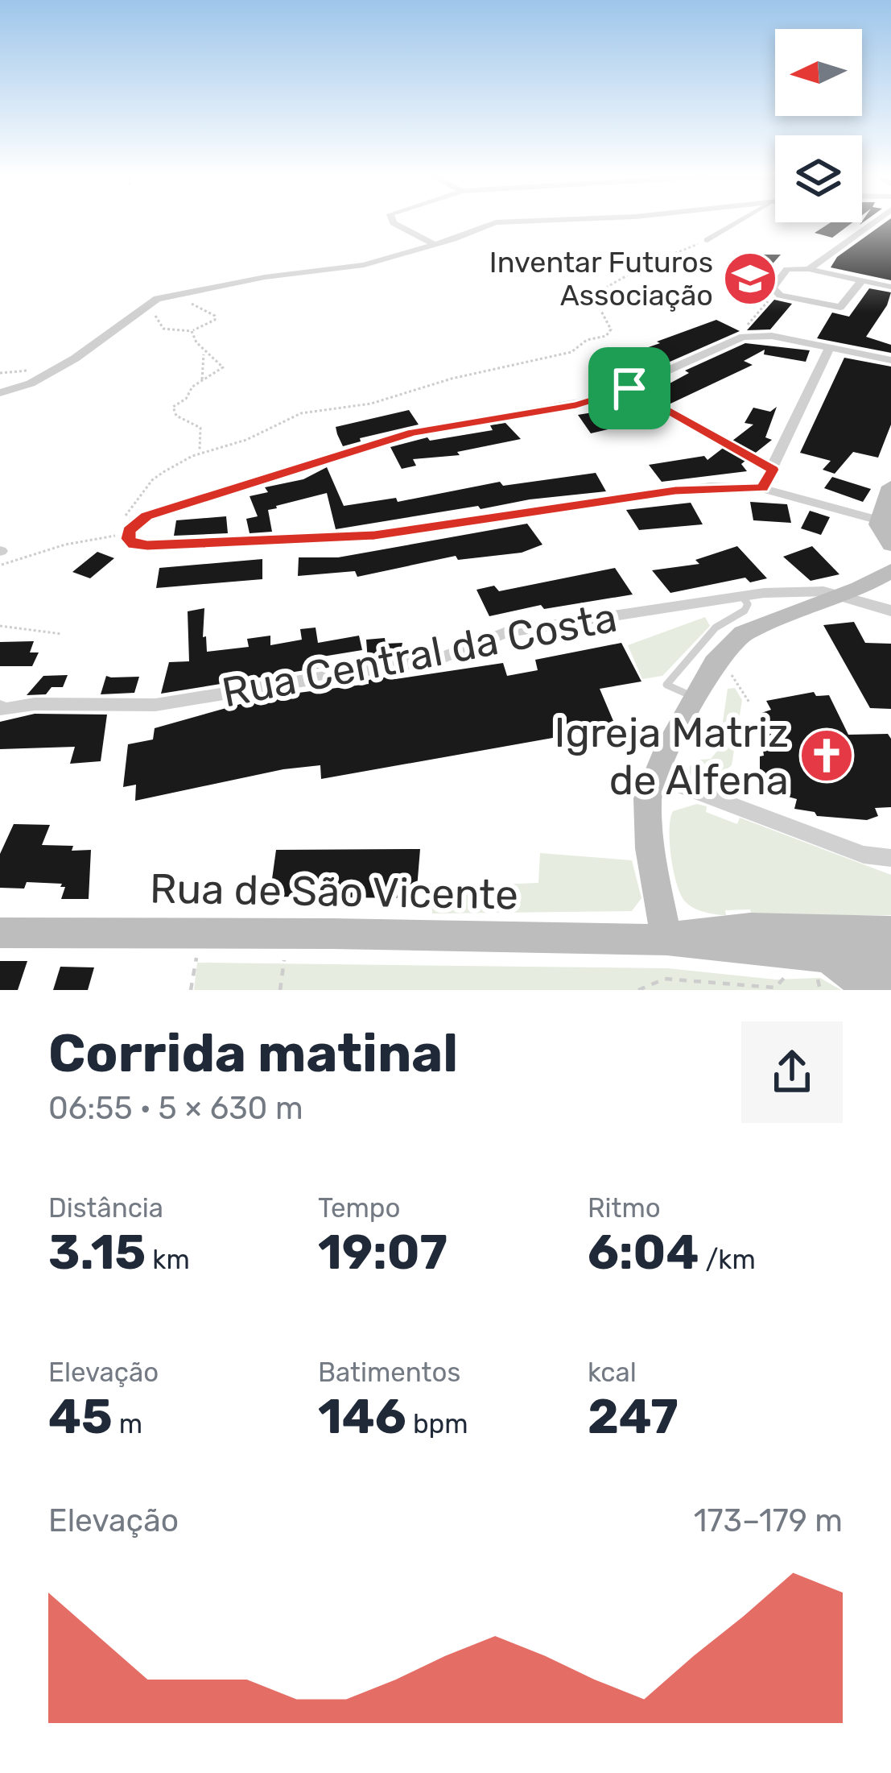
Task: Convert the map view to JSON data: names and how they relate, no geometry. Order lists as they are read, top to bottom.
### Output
{
  "streets": {
    "main road": ["Rua de São Vicente"],
    "street": ["Rua Central da Costa"]
  },
  "places": {
    "school or university": ["Inventar Futuros Associação"],
    "church": ["Igreja Matriz de Alfena"]
  },
  "north": "left",
  "page": {
    "heading": ["Corrida matinal", "06:55 · 5 × 630 m"],
    "stats": [
      ["Distância", "3.15 km"],
      ["Tempo", "19:07"],
      ["Ritmo", "6:04 /km"],
      ["Elevação", "45 m"],
      ["Batimentos", "146 bpm"],
      ["kcal", "247"]
    ],
    "chart": ["Elevação", "173–179 m"]
  }
}
